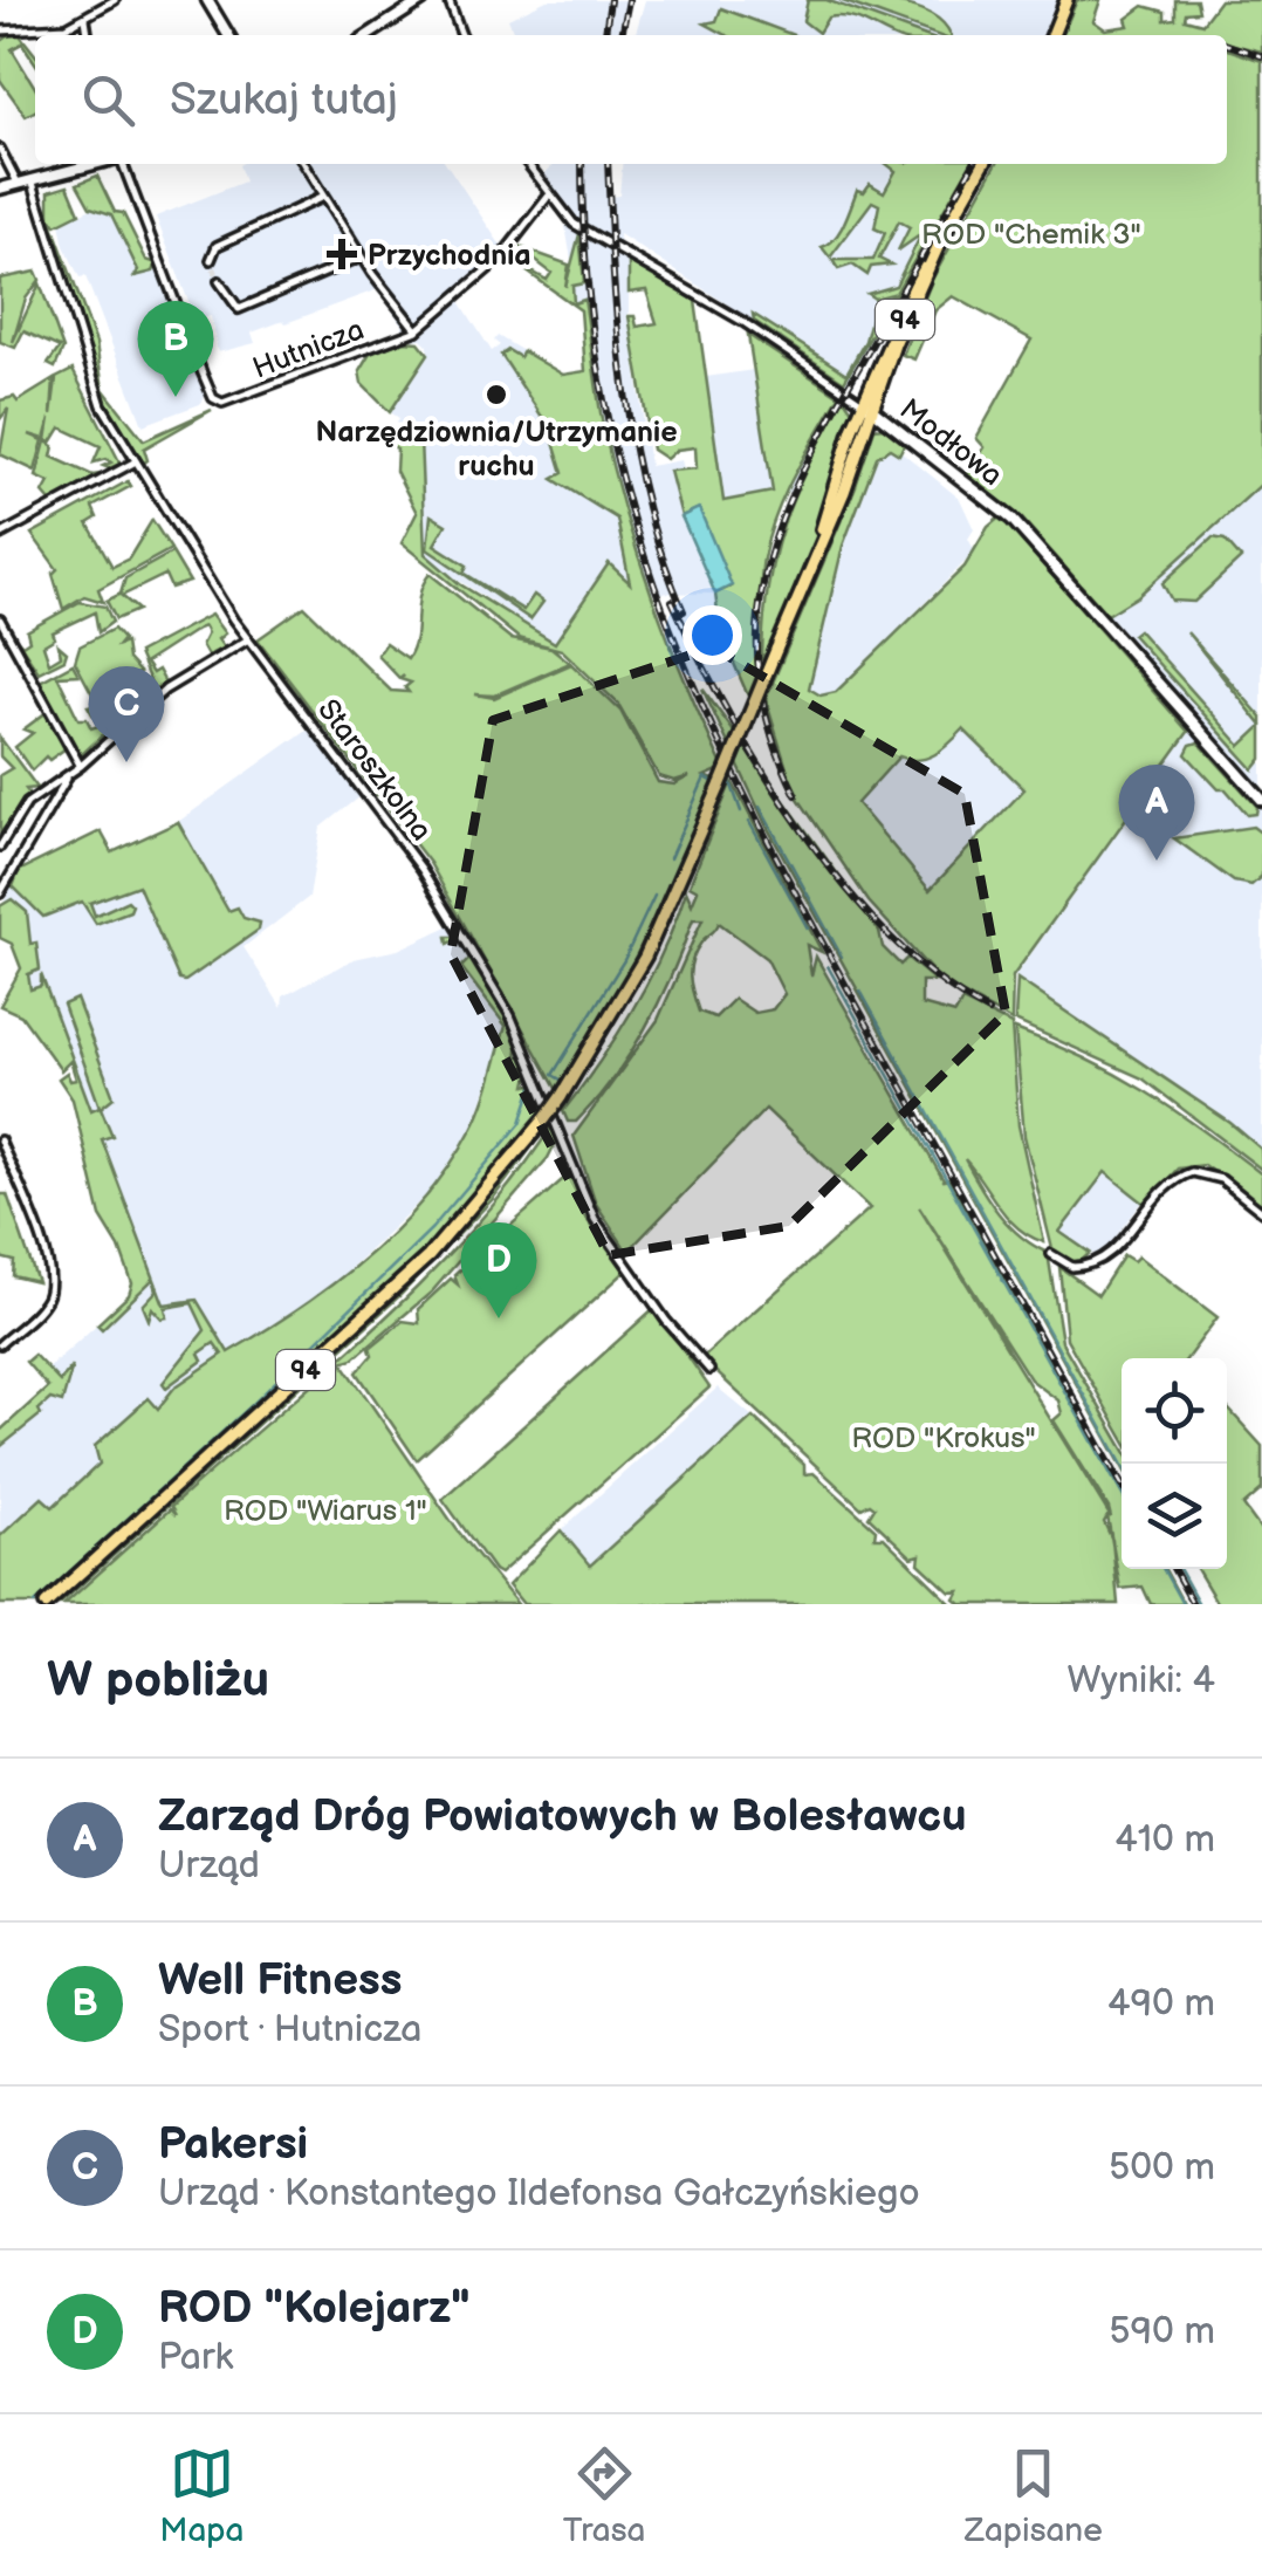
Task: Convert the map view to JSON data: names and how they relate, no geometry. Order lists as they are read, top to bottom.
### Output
{
  "streets": {
    "main road": ["94"],
    "street": ["Hutnicza", "Modłowa", "Staroszkolna"]
  },
  "crossings": [
    ["94", "Modłowa"],
    ["Hutnicza", "Modłowa"]
  ],
  "parks": ["ROD \"Chemik 3\"", "ROD \"Krokus\"", "ROD \"Wiarus 1\""],
  "places": {
    "health": ["Przychodnia"],
    "other": ["Narzędziownia/Utrzymanie ruchu"]
  },
  "page": {
    "search": "Szukaj tutaj",
    "pins": [
      "B",
      "C",
      "A",
      "D"
    ],
    "heading": ["W pobliżu", "Wyniki: 4"],
    "list": [
      {
        "mark": "A",
        "name": "Zarząd Dróg Powiatowych w Bolesławcu",
        "note": "Urząd",
        "value": "410 m"
      },
      {
        "mark": "B",
        "name": "Well Fitness",
        "note": "Sport · Hutnicza",
        "value": "490 m"
      },
      {
        "mark": "C",
        "name": "Pakersi",
        "note": "Urząd · Konstantego Ildefonsa Gałczyńskiego",
        "value": "500 m"
      },
      {
        "mark": "D",
        "name": "ROD \"Kolejarz\"",
        "note": "Park",
        "value": "590 m"
      }
    ],
    "nav": ["Mapa", "Trasa", "Zapisane"]
  }
}
